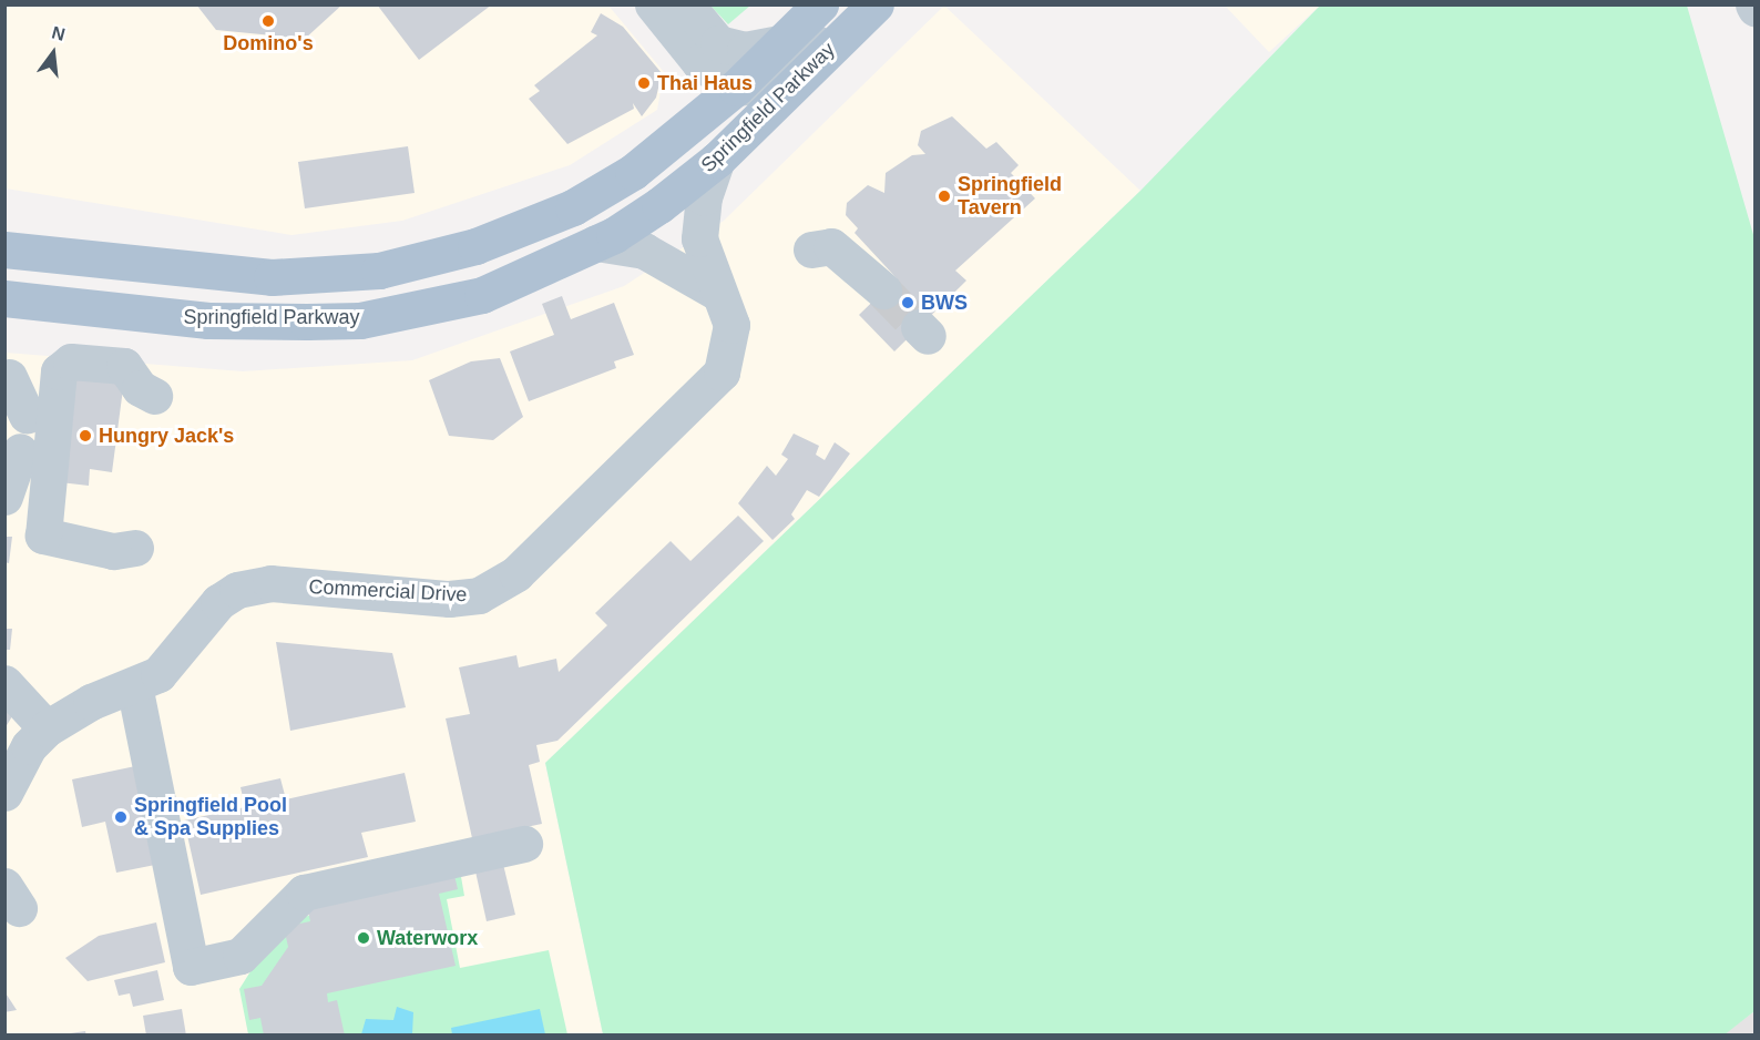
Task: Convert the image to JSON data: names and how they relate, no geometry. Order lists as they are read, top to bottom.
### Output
{
  "streets": {
    "main road": ["Springfield Parkway"],
    "street": ["Commercial Drive"]
  },
  "crossings": [
    ["Springfield Parkway", "Commercial Drive"]
  ],
  "places": [
    "Domino's",
    "Thai Haus",
    "Springfield Tavern",
    "BWS",
    "Hungry Jack's",
    "Springfield Pool & Spa Supplies",
    "Waterworx"
  ],
  "north": "top"
}
